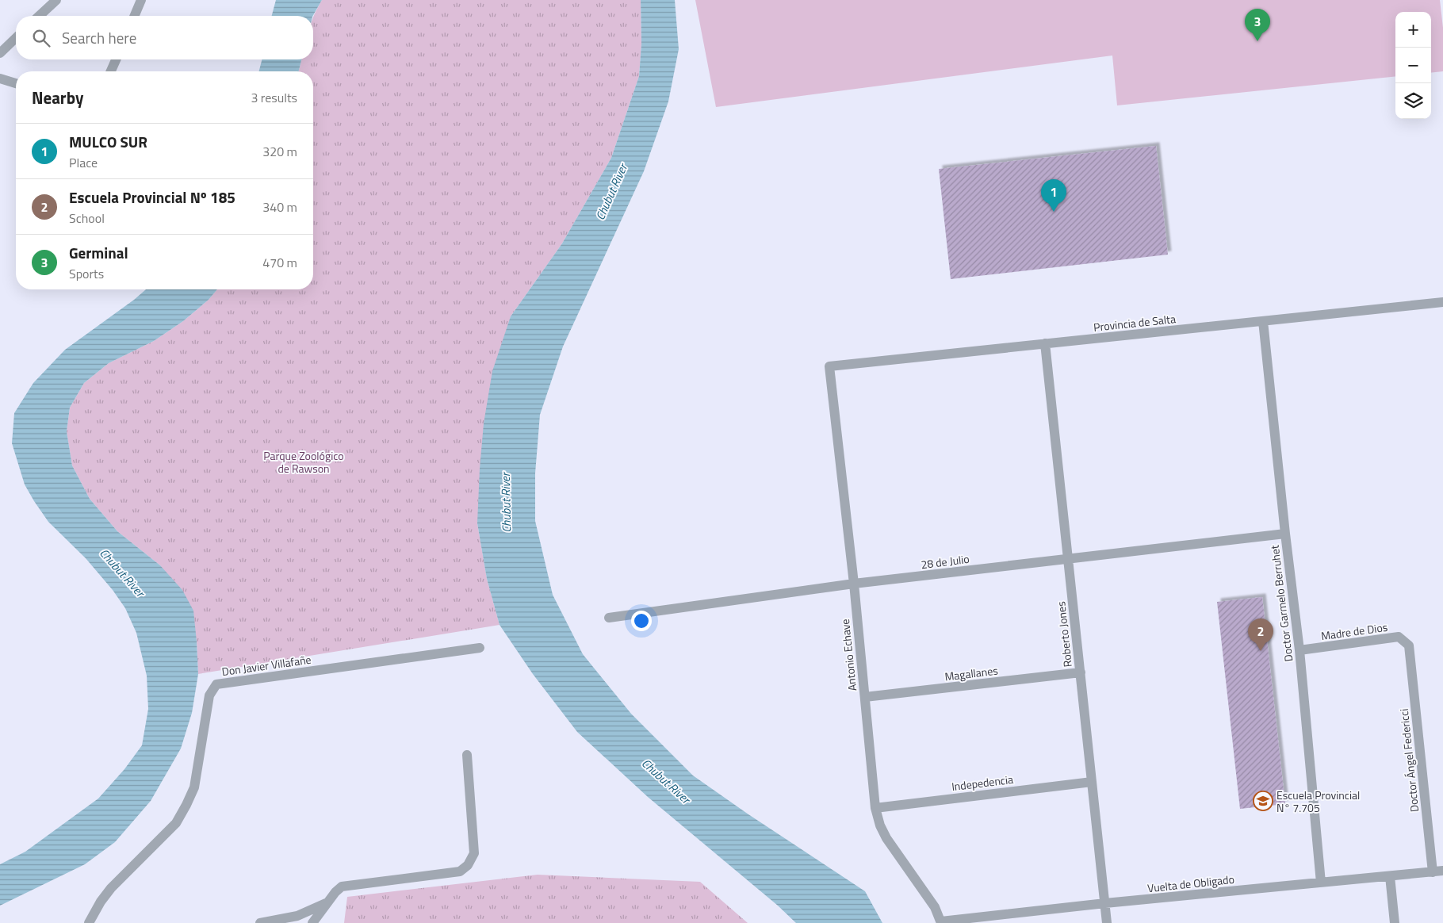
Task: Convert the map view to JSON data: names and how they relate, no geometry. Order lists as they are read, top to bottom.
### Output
{
  "streets": {
    "street": [
      "Provincia de Salta",
      "28 de Julio",
      "Doctor Garmelo Berruhet",
      "Madre de Dios",
      "Roberto Jones",
      "Antonio Echave",
      "Don Javier Villafañe",
      "Magallanes",
      "Doctor Ángel Federicci",
      "Indepedencia",
      "Vuelta de Obligado"
    ]
  },
  "crossings": [
    ["Provincia de Salta", "Doctor Garmelo Berruhet"],
    ["Provincia de Salta", "Roberto Jones"],
    ["Provincia de Salta", "Antonio Echave"],
    ["28 de Julio", "Doctor Garmelo Berruhet"],
    ["28 de Julio", "Roberto Jones"],
    ["28 de Julio", "Antonio Echave"],
    ["Doctor Garmelo Berruhet", "Madre de Dios"],
    ["Doctor Garmelo Berruhet", "Vuelta de Obligado"],
    ["Madre de Dios", "Doctor Ángel Federicci"],
    ["Roberto Jones", "Magallanes"],
    ["Roberto Jones", "Indepedencia"],
    ["Roberto Jones", "Vuelta de Obligado"],
    ["Antonio Echave", "Magallanes"],
    ["Antonio Echave", "Indepedencia"],
    ["Antonio Echave", "Vuelta de Obligado"],
    ["Doctor Ángel Federicci", "Vuelta de Obligado"]
  ],
  "water": ["Chubut River"],
  "parks": ["Parque Zoológico de Rawson"],
  "places": {
    "school or university": ["Escuela Provincial N° 7.705"]
  },
  "page": {
    "pins": ["3", "1", "2"],
    "map_buttons": ["+", "−"],
    "search": "Search here",
    "heading": ["Nearby", "3 results"],
    "list": [
      {
        "mark": "1",
        "name": "MULCO SUR",
        "note": "Place",
        "value": "320 m"
      },
      {
        "mark": "2",
        "name": "Escuela Provincial Nº 185",
        "note": "School",
        "value": "340 m"
      },
      {
        "mark": "3",
        "name": "Germinal",
        "note": "Sports",
        "value": "470 m"
      }
    ]
  }
}
